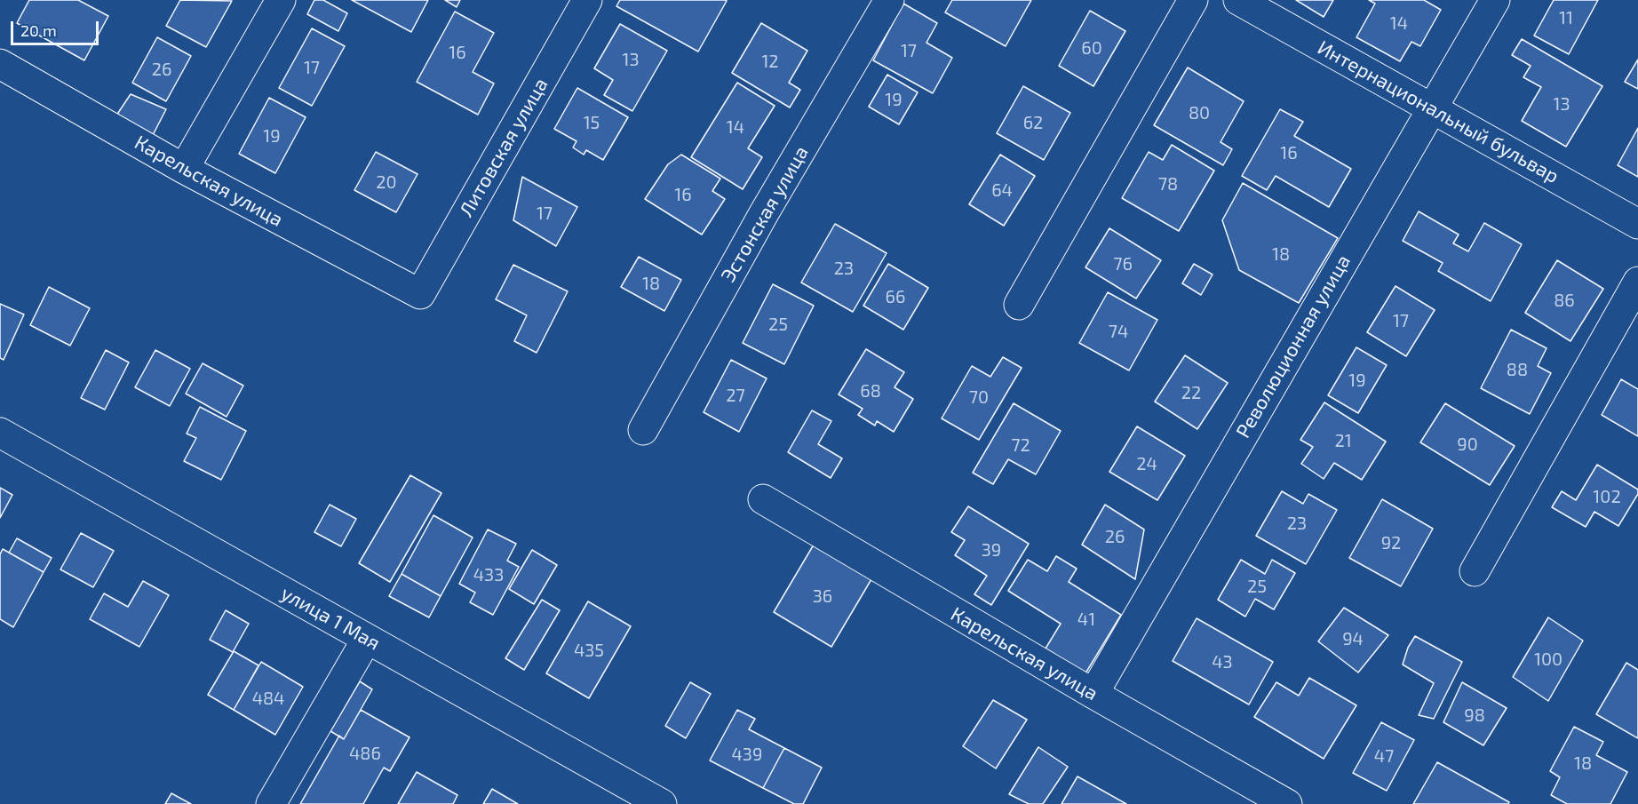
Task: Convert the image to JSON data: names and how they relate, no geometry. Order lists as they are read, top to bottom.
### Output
{
  "streets": {
    "street": [
      "Интернациональный бульвар",
      "Литовская улица",
      "Карельская улица",
      "Эстонская улица",
      "Революционная улица",
      "улица 1 Мая"
    ]
  },
  "crossings": [
    ["Интернациональный бульвар", "Революционная улица"],
    ["Литовская улица", "Карельская улица"],
    ["Карельская улица", "Революционная улица"]
  ],
  "house_numbers": [
    "11",
    "14",
    "60",
    "17",
    "16",
    "13",
    "12",
    "17",
    "26",
    "19",
    "13",
    "80",
    "15",
    "62",
    "14",
    "19",
    "16",
    "20",
    "78",
    "64",
    "16",
    "17",
    "18",
    "76",
    "23",
    "18",
    "66",
    "86",
    "17",
    "25",
    "74",
    "88",
    "19",
    "68",
    "22",
    "27",
    "70",
    "21",
    "90",
    "72",
    "24",
    "102",
    "23",
    "26",
    "92",
    "39",
    "433",
    "25",
    "36",
    "41",
    "94",
    "435",
    "100",
    "43",
    "484",
    "98",
    "486",
    "439",
    "47",
    "18"
  ],
  "scale_bar": "20 m"
}
